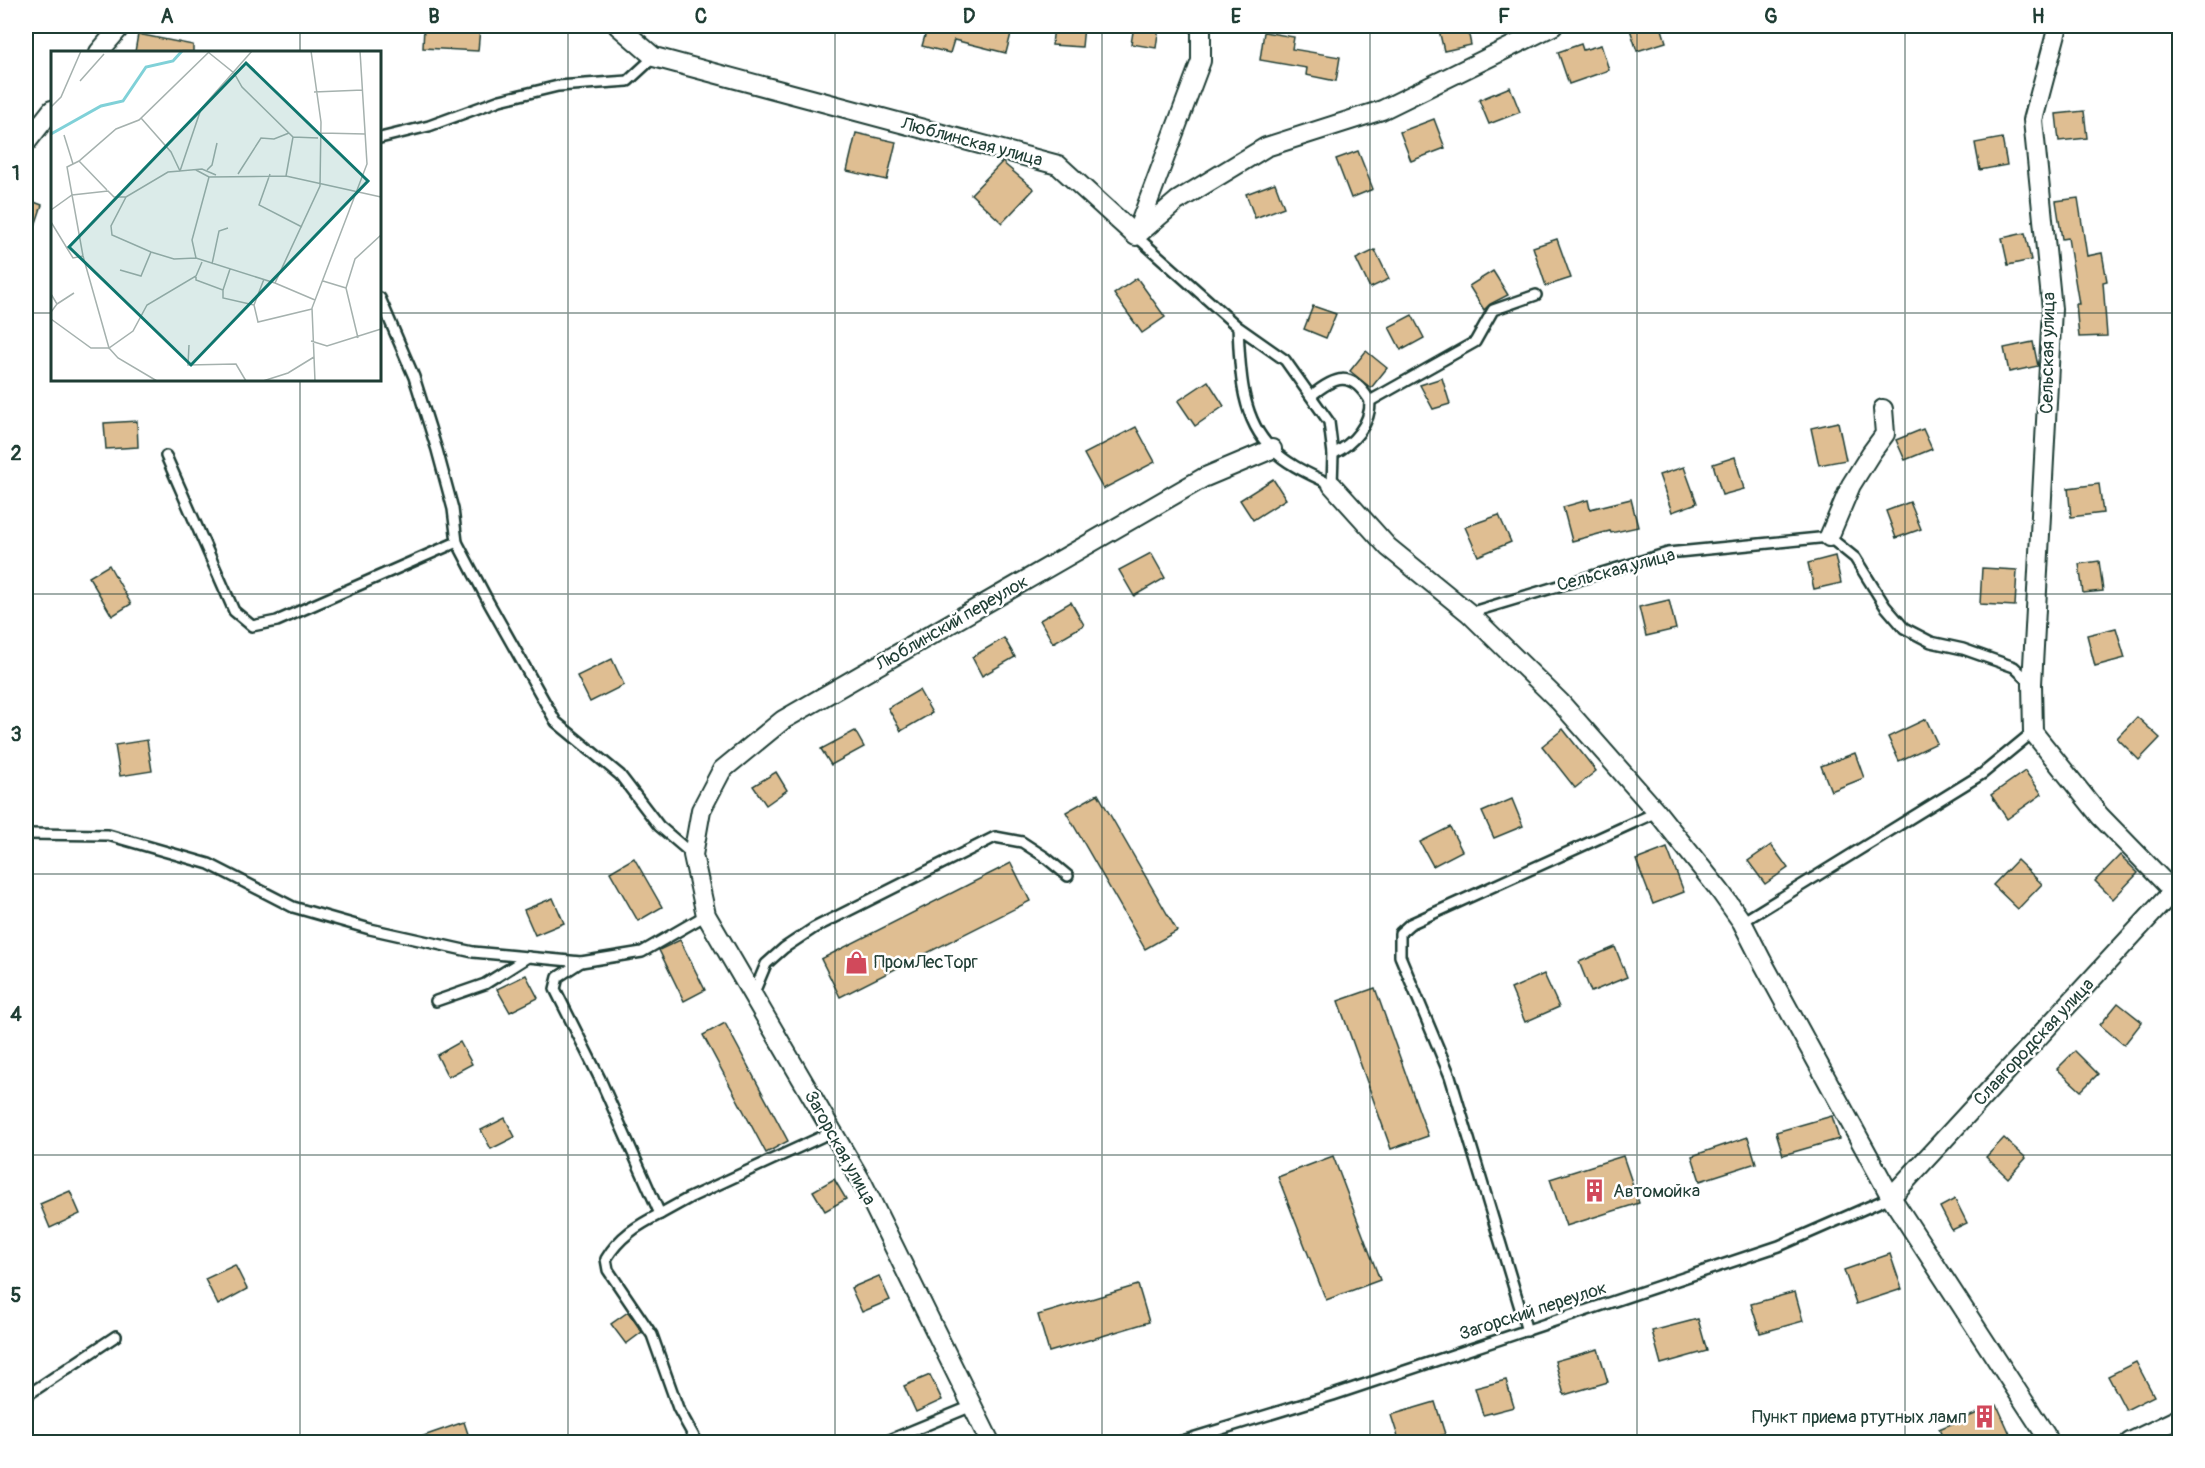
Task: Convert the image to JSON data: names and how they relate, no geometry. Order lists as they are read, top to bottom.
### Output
{
  "streets": {
    "street": [
      "Люблинская улица",
      "Сельская улица",
      "Люблинский переулок",
      "Славгородская улица",
      "Загорская улица"
    ],
    "lane": ["Загорский переулок"]
  },
  "crossings": [
    ["Люблинский переулок", "Загорская улица"],
    ["Славгородская улица", "Загорский переулок"]
  ],
  "places": {
    "shop": ["ПромЛесТорг"],
    "building": ["Автомойка", "Пункт приема ртутных ламп"]
  },
  "grid": {
    "columns": [
      "A",
      "B",
      "C",
      "D",
      "E",
      "F",
      "G",
      "H"
    ],
    "rows": [
      "1",
      "2",
      "3",
      "4",
      "5"
    ]
  }
}
